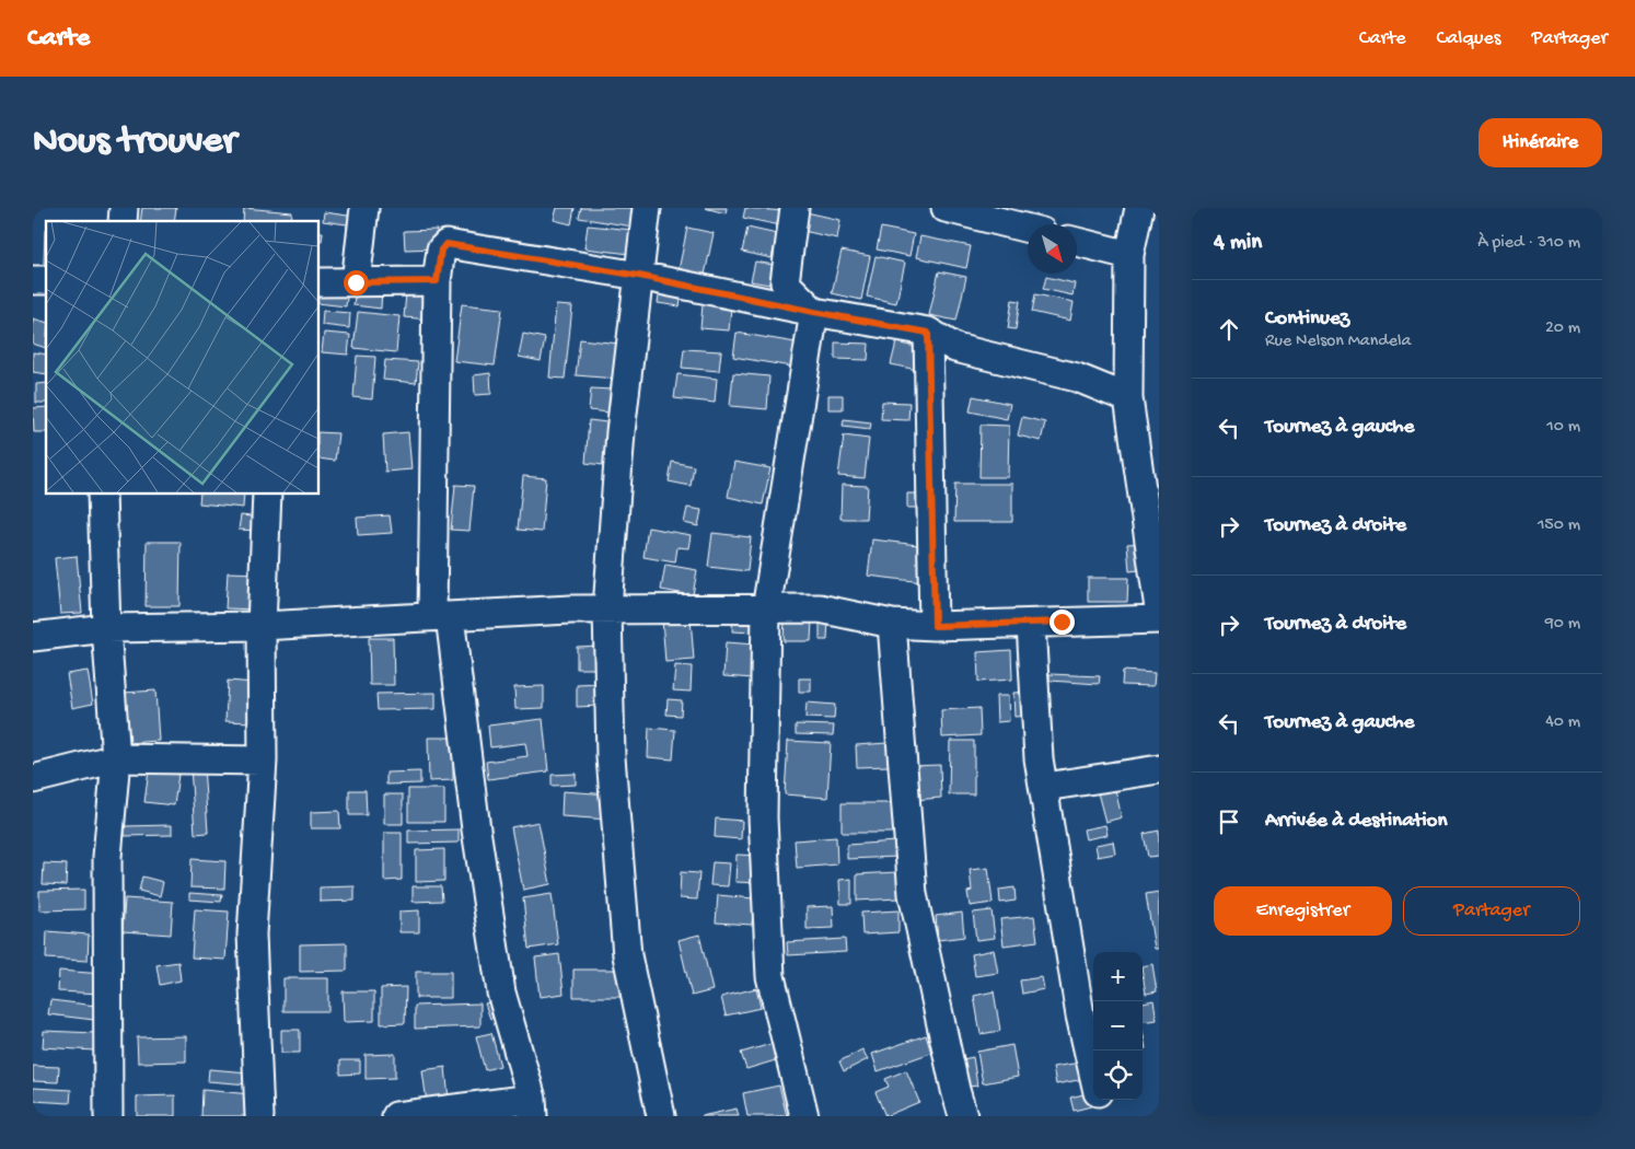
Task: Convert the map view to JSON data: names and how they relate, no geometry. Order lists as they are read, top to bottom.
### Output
{
  "north": "bottom right",
  "page": {
    "header": "Carte",
    "nav": ["Carte", "Calques", "Partager"],
    "buttons": [
      "Itinéraire",
      ["Enregistrer", "Partager"]
    ],
    "title": "Nous trouver",
    "heading": ["4 min", "À pied · 310 m"],
    "list": [
      ["Continuez", "Rue Nelson Mandela", "20 m"],
      ["Tournez à gauche", "10 m"],
      ["Tournez à droite", "150 m"],
      ["Tournez à droite", "90 m"],
      ["Tournez à gauche", "40 m"],
      "Arrivée à destination"
    ],
    "map_buttons": ["+", "−"]
  }
}
